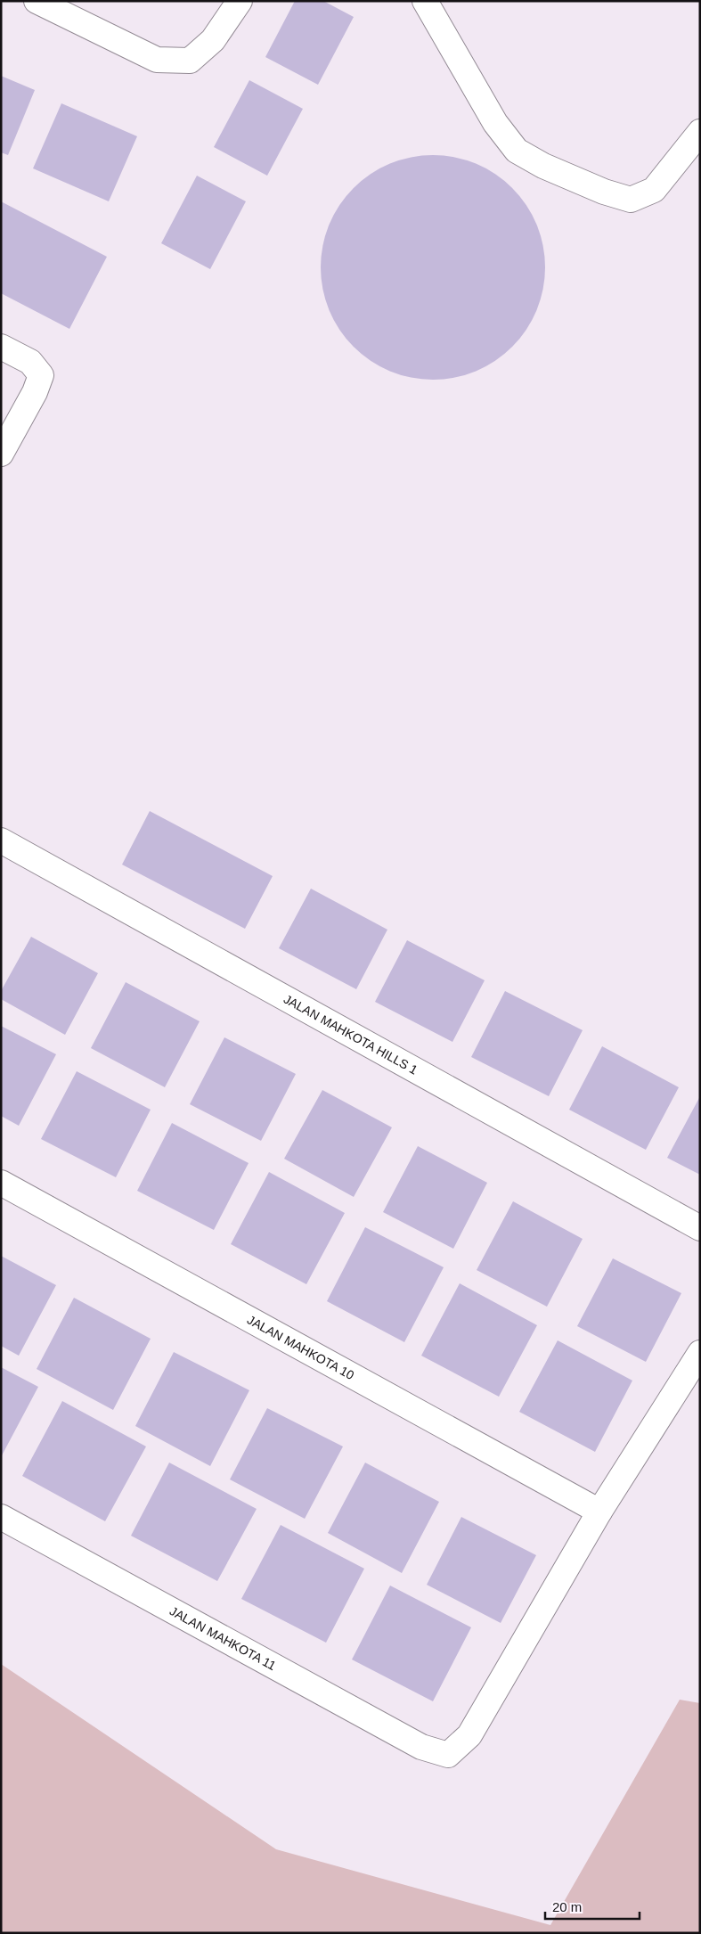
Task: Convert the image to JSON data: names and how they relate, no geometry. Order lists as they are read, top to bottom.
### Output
{
  "streets": {
    "street": ["JALAN MAHKOTA HILLS 1", "JALAN MAHKOTA 10", "JALAN MAHKOTA 11"]
  },
  "crossings": [
    ["JALAN MAHKOTA 10", "JALAN MAHKOTA 11"]
  ],
  "scale_bar": "20 m"
}
